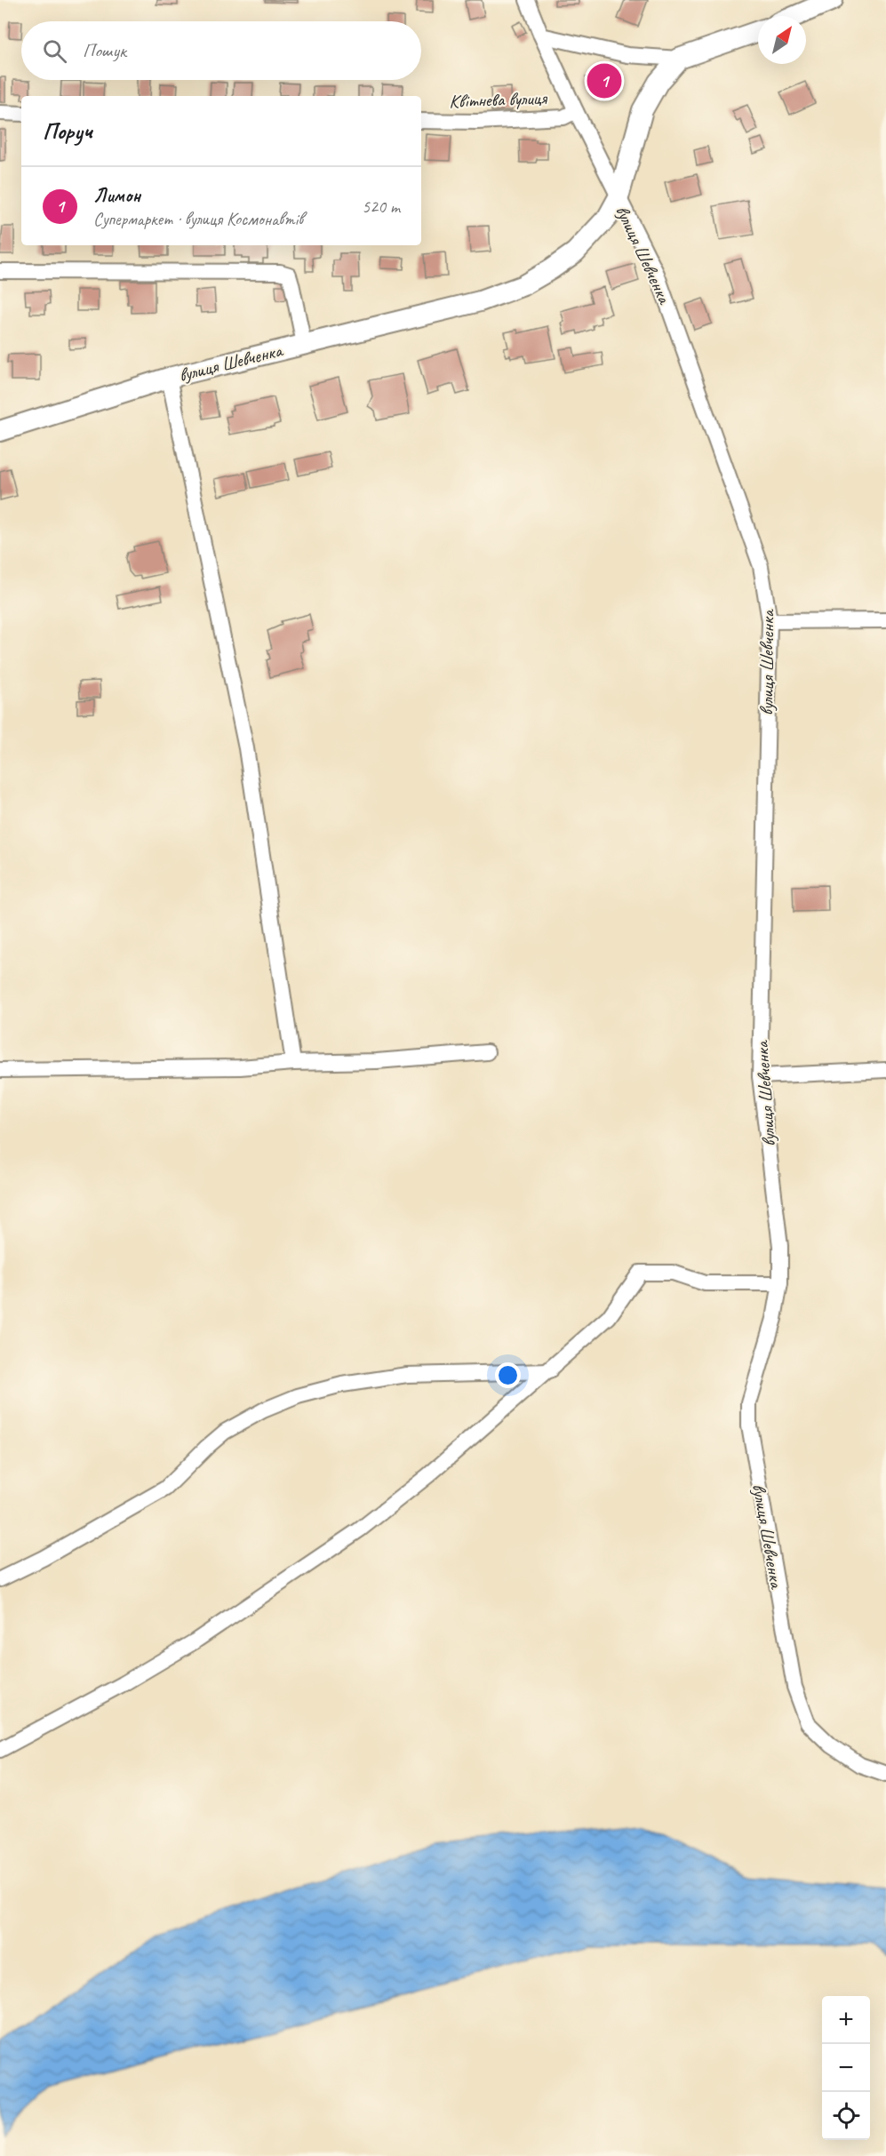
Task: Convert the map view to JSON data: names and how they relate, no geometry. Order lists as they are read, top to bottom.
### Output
{
  "streets": {
    "street": ["Квітнева вулиця", "вулиця Шевченка"]
  },
  "north": "top right",
  "page": {
    "search": "Пошук",
    "pins": "1",
    "heading": "Поруч",
    "list": [
      {
        "mark": "1",
        "name": "Лимон",
        "note": "Супермаркет · вулиця Космонавтів",
        "value": "520 m"
      }
    ],
    "map_buttons": ["+", "−"]
  }
}
